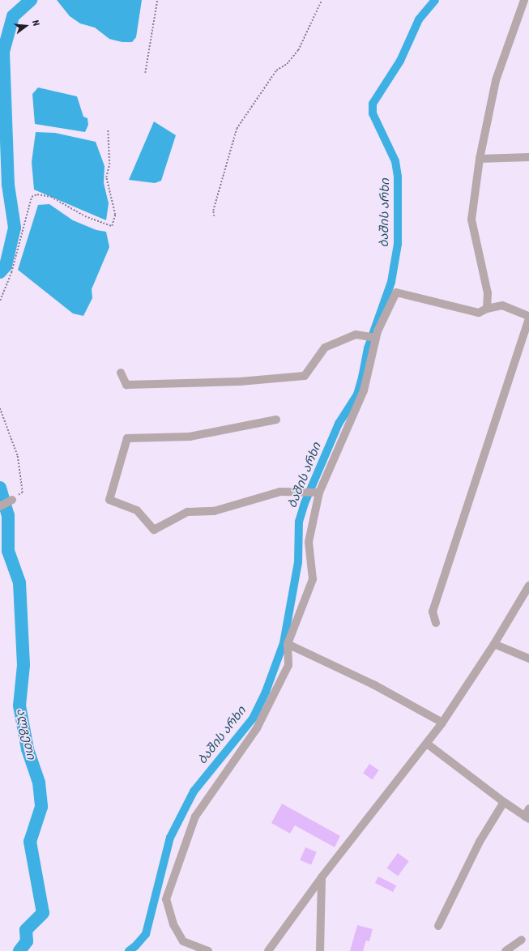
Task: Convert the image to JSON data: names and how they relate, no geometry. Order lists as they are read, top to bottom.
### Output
{
  "water": ["ბაშის არხი", "ალგეთი"],
  "north": "right"
}
